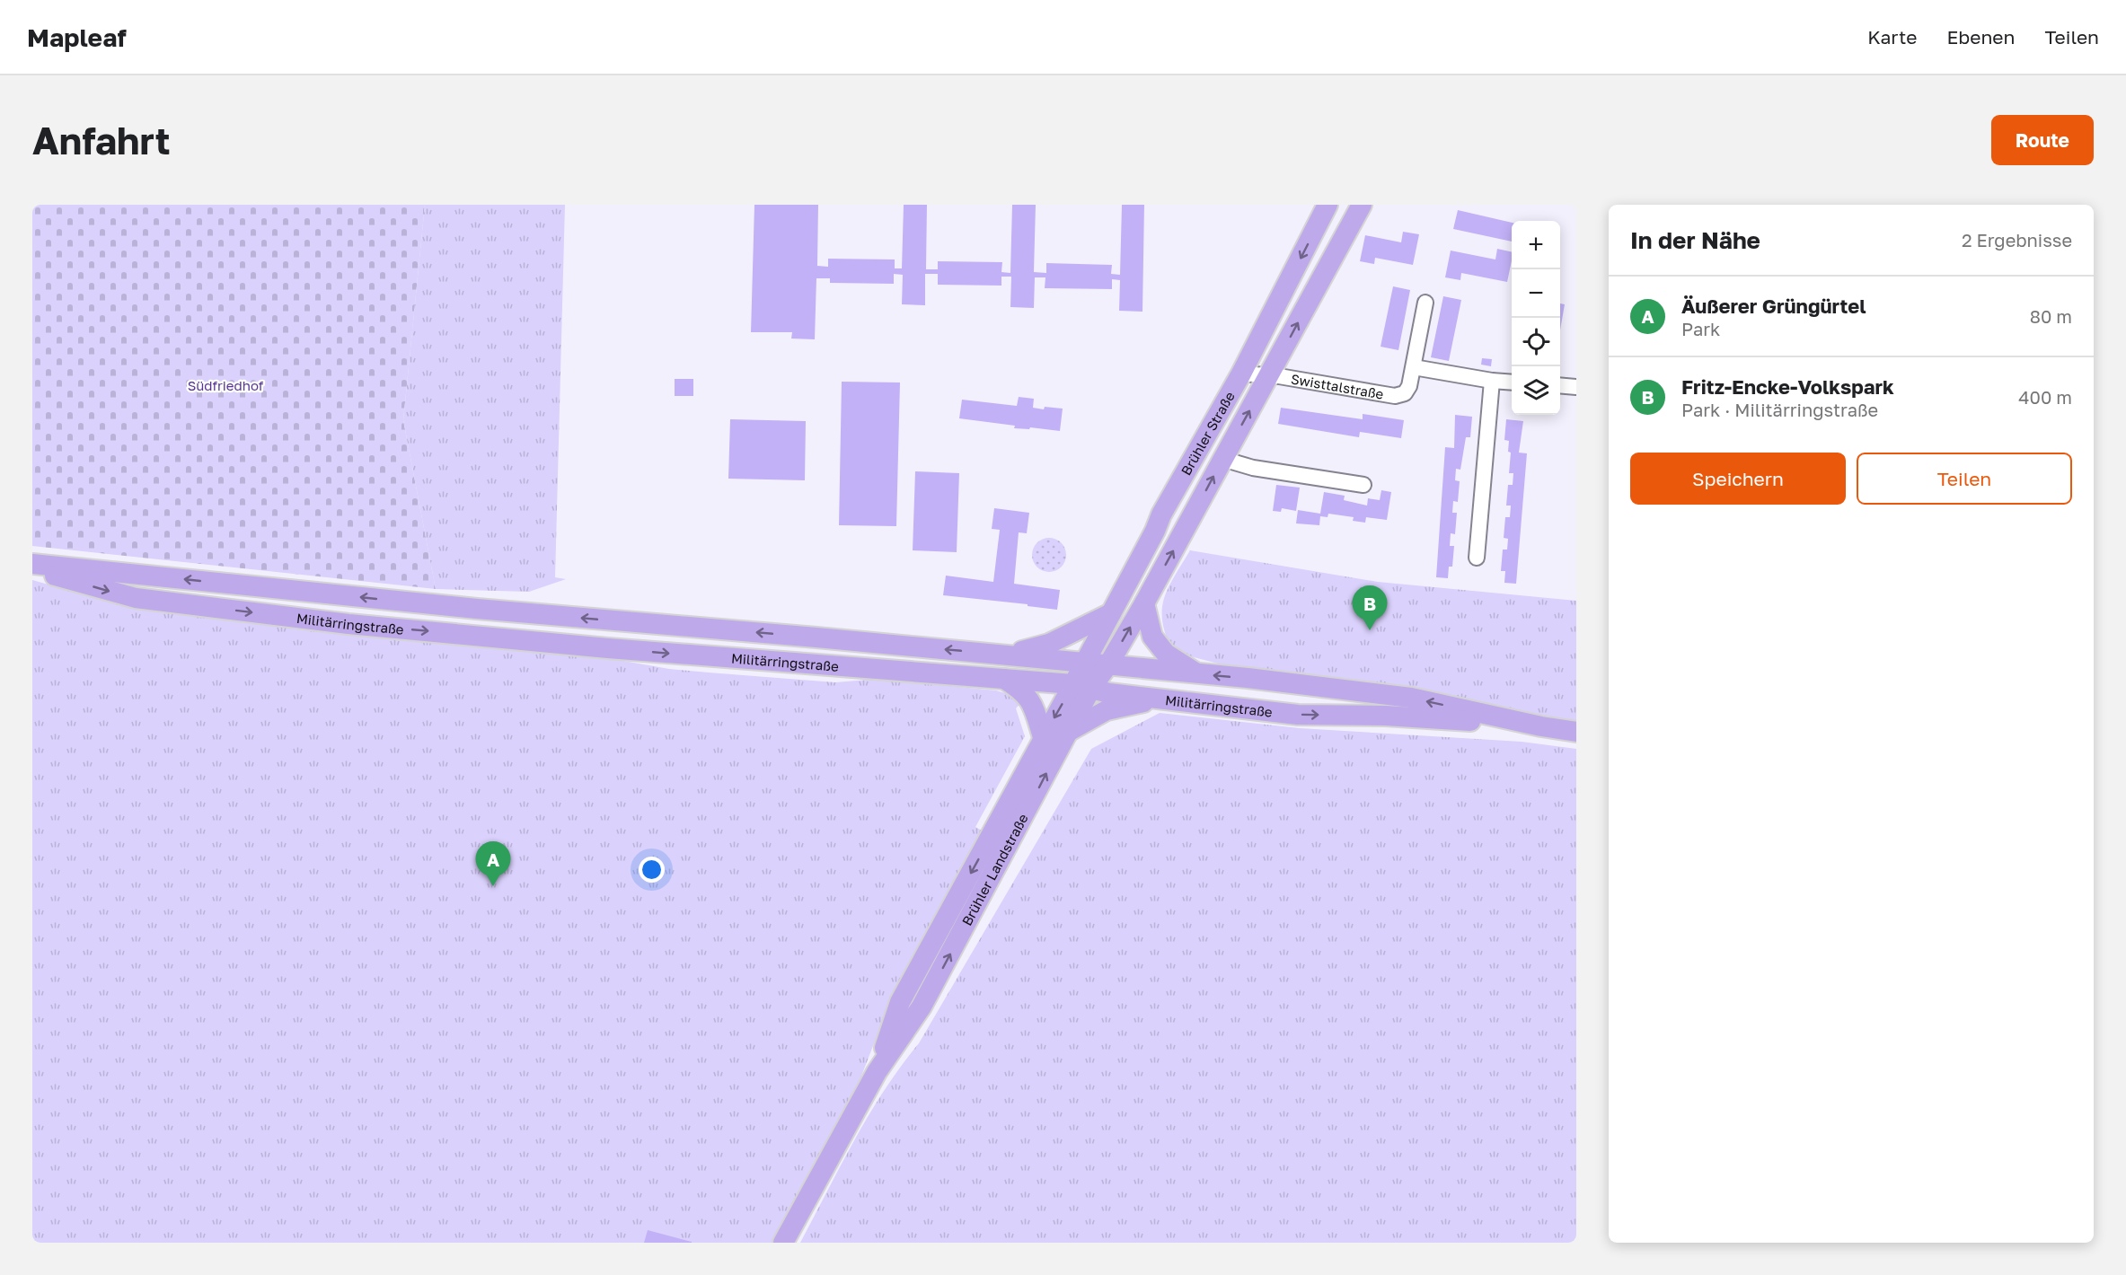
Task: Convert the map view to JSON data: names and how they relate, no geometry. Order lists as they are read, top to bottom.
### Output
{
  "streets": {
    "main road": ["Brühler Straße", "Militärringstraße", "Brühler Landstraße"],
    "street": ["Swisttalstraße"]
  },
  "crossings": [
    ["Swisttalstraße", "Brühler Straße"],
    ["Brühler Straße", "Militärringstraße"],
    ["Brühler Straße", "Brühler Landstraße"],
    ["Militärringstraße", "Brühler Landstraße"]
  ],
  "parks": ["Südfriedhof"],
  "page": {
    "header": "Mapleaf",
    "nav": ["Karte", "Ebenen", "Teilen"],
    "buttons": [
      "Route",
      ["Speichern", "Teilen"]
    ],
    "title": "Anfahrt",
    "heading": ["In der Nähe", "2 Ergebnisse"],
    "map_buttons": ["+", "−"],
    "list": [
      {
        "mark": "A",
        "name": "Äußerer Grüngürtel",
        "note": "Park",
        "value": "80 m"
      },
      {
        "mark": "B",
        "name": "Fritz-Encke-Volkspark",
        "note": "Park · Militärringstraße",
        "value": "400 m"
      }
    ],
    "pins": ["B", "A"]
  }
}
